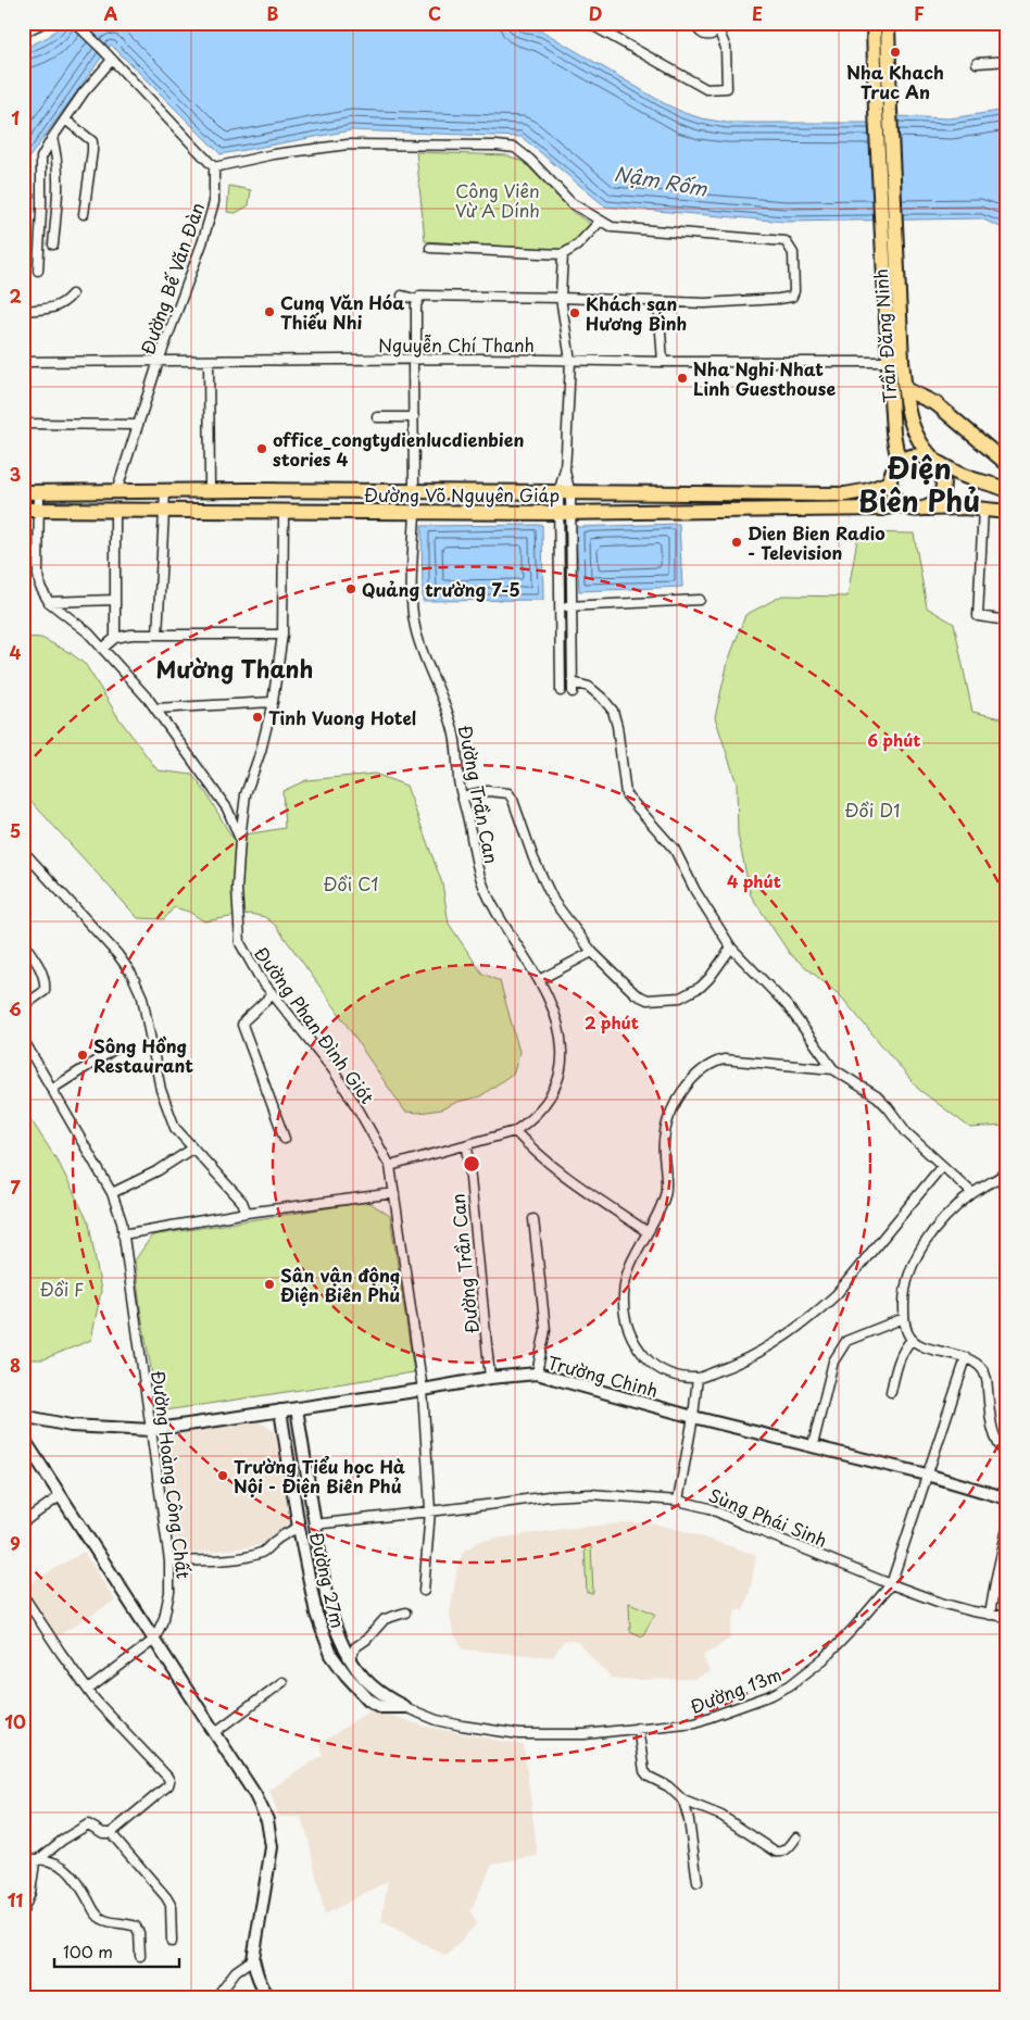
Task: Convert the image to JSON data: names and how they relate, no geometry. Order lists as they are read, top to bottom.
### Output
{
  "streets": {
    "main road": ["Trần Đăng Ninh", "Đường Võ Nguyên Giáp"],
    "street": [
      "Đường Bế Văn Đàn",
      "Nguyễn Chí Thanh",
      "Đường Trần Can",
      "Đường Phan Đình Giót",
      "Trường Chinh",
      "Đường Hoàng Công Chất",
      "Sùng Phái Sinh",
      "Đường 27m",
      "Đường 13m"
    ]
  },
  "crossings": [
    ["Đường Bế Văn Đàn", "Nguyễn Chí Thanh"],
    ["Đường Bế Văn Đàn", "Đường Võ Nguyên Giáp"],
    ["Trần Đăng Ninh", "Nguyễn Chí Thanh"],
    ["Trần Đăng Ninh", "Đường Võ Nguyên Giáp"],
    ["Đường Võ Nguyên Giáp", "Đường Trần Can"],
    ["Đường Võ Nguyên Giáp", "Đường Phan Đình Giót"],
    ["Đường Trần Can", "Đường Phan Đình Giót"],
    ["Đường Trần Can", "Trường Chinh"],
    ["Đường Phan Đình Giót", "Trường Chinh"],
    ["Đường Phan Đình Giót", "Sùng Phái Sinh"],
    ["Trường Chinh", "Đường Hoàng Công Chất"],
    ["Trường Chinh", "Đường 27m"],
    ["Trường Chinh", "Đường 13m"],
    ["Sùng Phái Sinh", "Đường 27m"],
    ["Sùng Phái Sinh", "Đường 13m"],
    ["Đường 27m", "Đường 13m"]
  ],
  "districts": ["Điện Biên Phủ", "Mường Thanh"],
  "water": ["Nậm Rốm"],
  "parks": [
    "Công Viên Vừ A Dính",
    "Đồi D1",
    "Đồi C1",
    "Đồi F"
  ],
  "places": [
    "Nha Khach Truc An",
    "Cung Văn Hóa Thiếu Nhi",
    "Khách sạn Hương Bình",
    "Nha Nghi Nhat Linh Guesthouse",
    "office_congtydienlucdienbien stories 4",
    "Dien Bien Radio - Television",
    "Quảng trường 7-5",
    "Tinh Vuong Hotel",
    "Sông Hồng Restaurant",
    "Sân vận động Điện Biên Phủ",
    "Trường Tiểu học Hà Nội - Điện Biên Phủ"
  ],
  "scale_bar": "100 m",
  "grid": {
    "columns": [
      "A",
      "B",
      "C",
      "D",
      "E",
      "F"
    ],
    "rows": [
      "1",
      "2",
      "3",
      "4",
      "5",
      "6",
      "7",
      "8",
      "9",
      "10",
      "11"
    ]
  },
  "rings": ["6 phút", "4 phút", "2 phút"]
}
